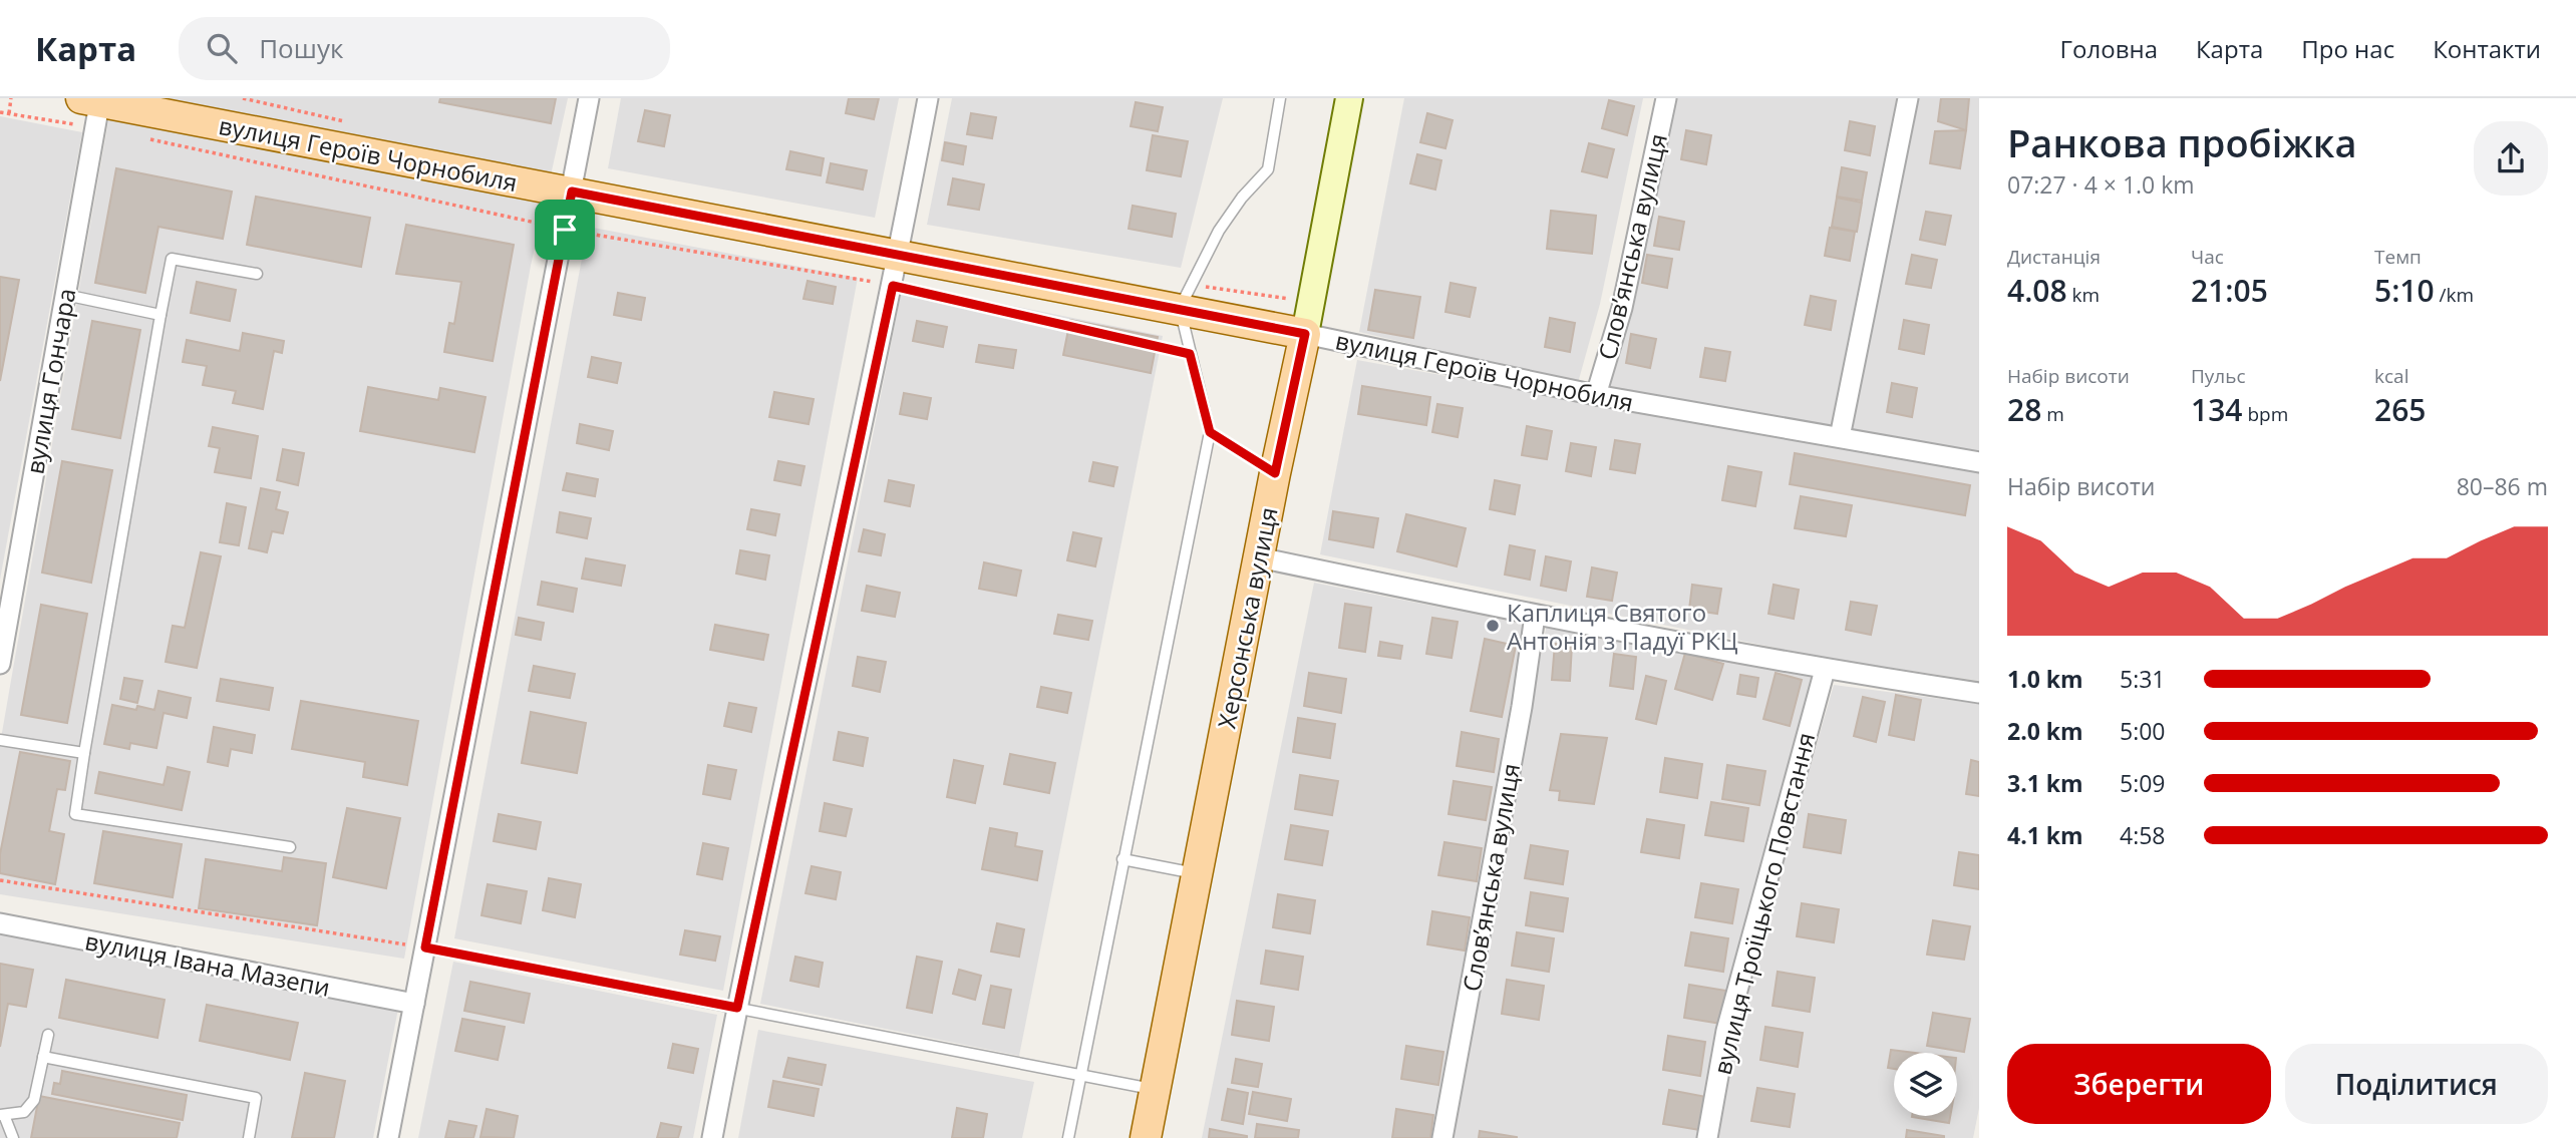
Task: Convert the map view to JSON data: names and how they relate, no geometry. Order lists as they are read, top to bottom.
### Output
{
  "streets": {
    "main road": ["вулиця Героїв Чорнобиля", "Херсонська вулиця"],
    "street": [
      "Словʼянська вулиця",
      "вулиця Гончара",
      "вулиця Троїцького Повстання",
      "вулиця Івана Мазепи"
    ]
  },
  "crossings": [
    ["вулиця Героїв Чорнобиля", "Словʼянська вулиця"],
    ["вулиця Героїв Чорнобиля", "вулиця Гончара"],
    ["вулиця Героїв Чорнобиля", "Херсонська вулиця"]
  ],
  "places": ["Каплиця Святого Антонія з Падуї РКЦ"],
  "page": {
    "header": "Карта",
    "search": "Пошук",
    "nav": [
      "Головна",
      "Карта",
      "Про нас",
      "Контакти"
    ],
    "heading": ["Ранкова пробіжка", "07:27 · 4 × 1.0 km"],
    "stats": [
      ["Дистанція", "4.08 km"],
      ["Час", "21:05"],
      ["Темп", "5:10 /km"],
      ["Набір висоти", "28 m"],
      ["Пульс", "134 bpm"],
      ["kcal", "265"]
    ],
    "chart": ["Набір висоти", "80–86 m"],
    "list": [
      {
        "name": "1.0 km",
        "note": "5:31"
      },
      {
        "name": "2.0 km",
        "note": "5:00"
      },
      {
        "name": "3.1 km",
        "note": "5:09"
      },
      {
        "name": "4.1 km",
        "note": "4:58"
      }
    ],
    "buttons": ["Зберегти", "Поділитися"]
  }
}
